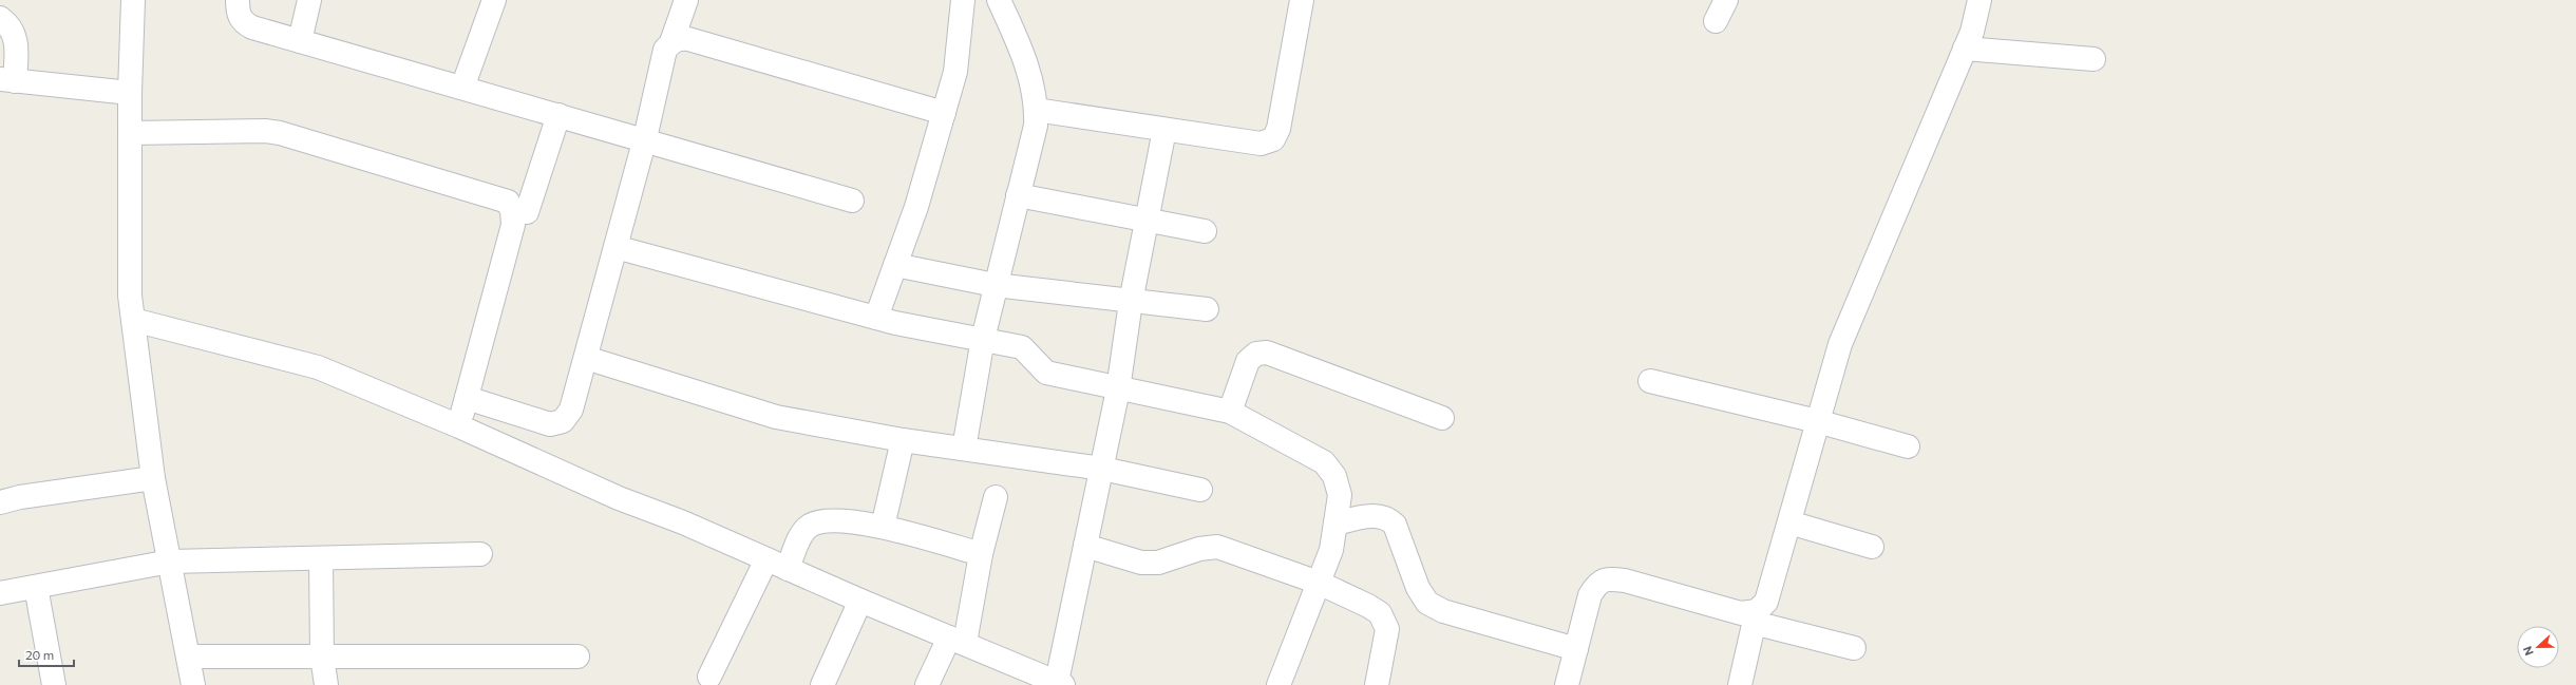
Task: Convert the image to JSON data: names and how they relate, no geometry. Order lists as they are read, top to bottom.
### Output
{
  "scale_bar": "20 m",
  "north": "left"
}
